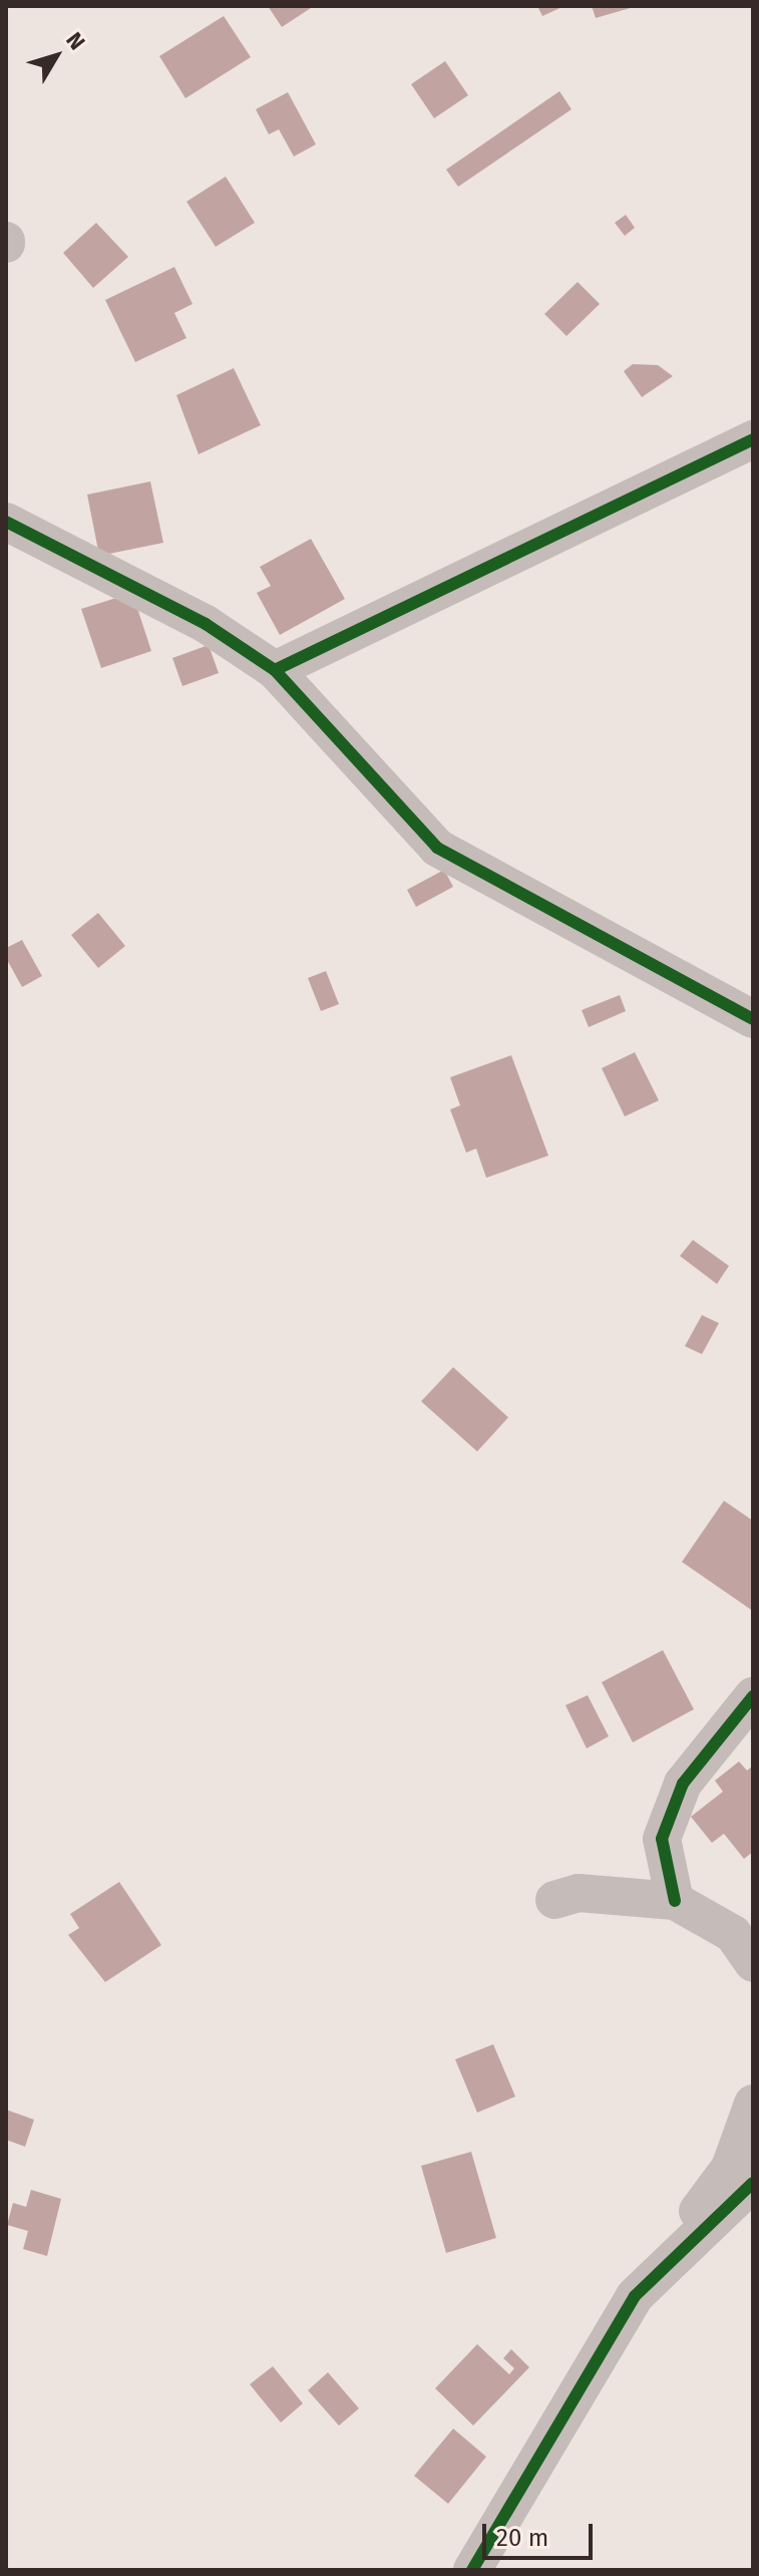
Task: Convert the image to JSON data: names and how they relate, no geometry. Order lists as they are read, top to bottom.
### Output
{
  "scale_bar": "20 m",
  "north": "top right"
}
